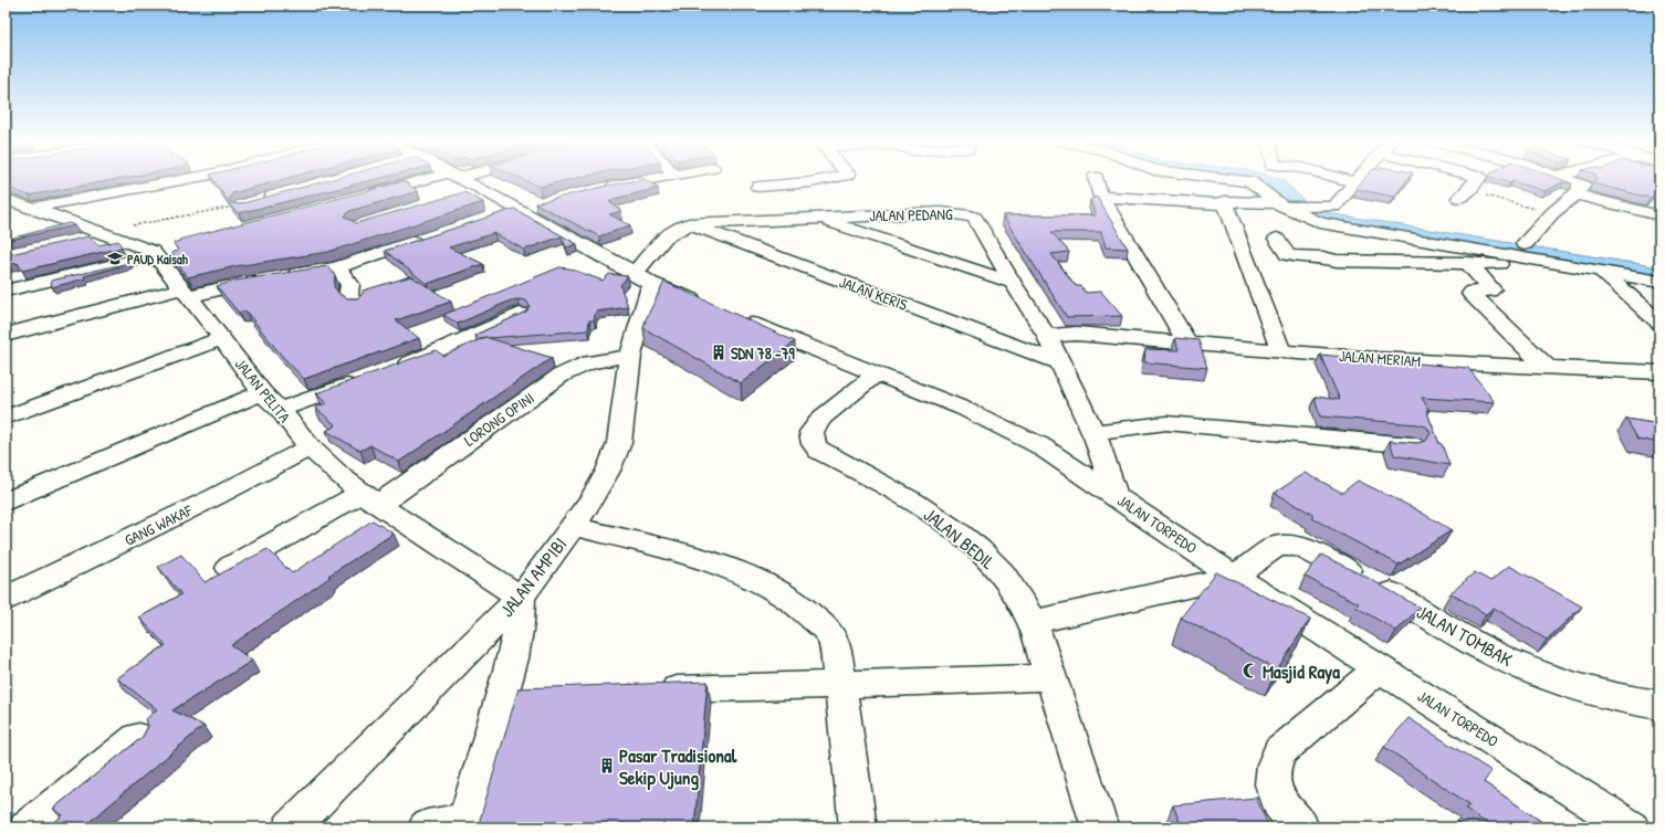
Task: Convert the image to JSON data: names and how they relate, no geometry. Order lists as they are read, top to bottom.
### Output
{
  "streets": {
    "street": [
      "JALAN PEDANG",
      "JALAN KERIS",
      "JALAN MERIAM",
      "JALAN PELITA",
      "LORONG OPINI",
      "JALAN TORPEDO",
      "GANG WAKAF",
      "JALAN BEDIL",
      "JALAN AMPIBI",
      "JALAN TOMBAK"
    ]
  },
  "crossings": [
    ["JALAN PEDANG", "JALAN KERIS"],
    ["JALAN PEDANG", "JALAN MERIAM"],
    ["JALAN PEDANG", "JALAN TORPEDO"],
    ["JALAN PEDANG", "JALAN AMPIBI"],
    ["JALAN PELITA", "LORONG OPINI"],
    ["JALAN PELITA", "GANG WAKAF"],
    ["JALAN PELITA", "JALAN AMPIBI"],
    ["LORONG OPINI", "JALAN AMPIBI"],
    ["JALAN TORPEDO", "JALAN BEDIL"],
    ["JALAN TORPEDO", "JALAN TOMBAK"]
  ],
  "places": {
    "school or university": ["PAUD Kaisah"],
    "building": ["SDN 78 -79", "Pasar Tradisional Sekip Ujung"],
    "mosque": ["Masjid Raya"]
  }
}
